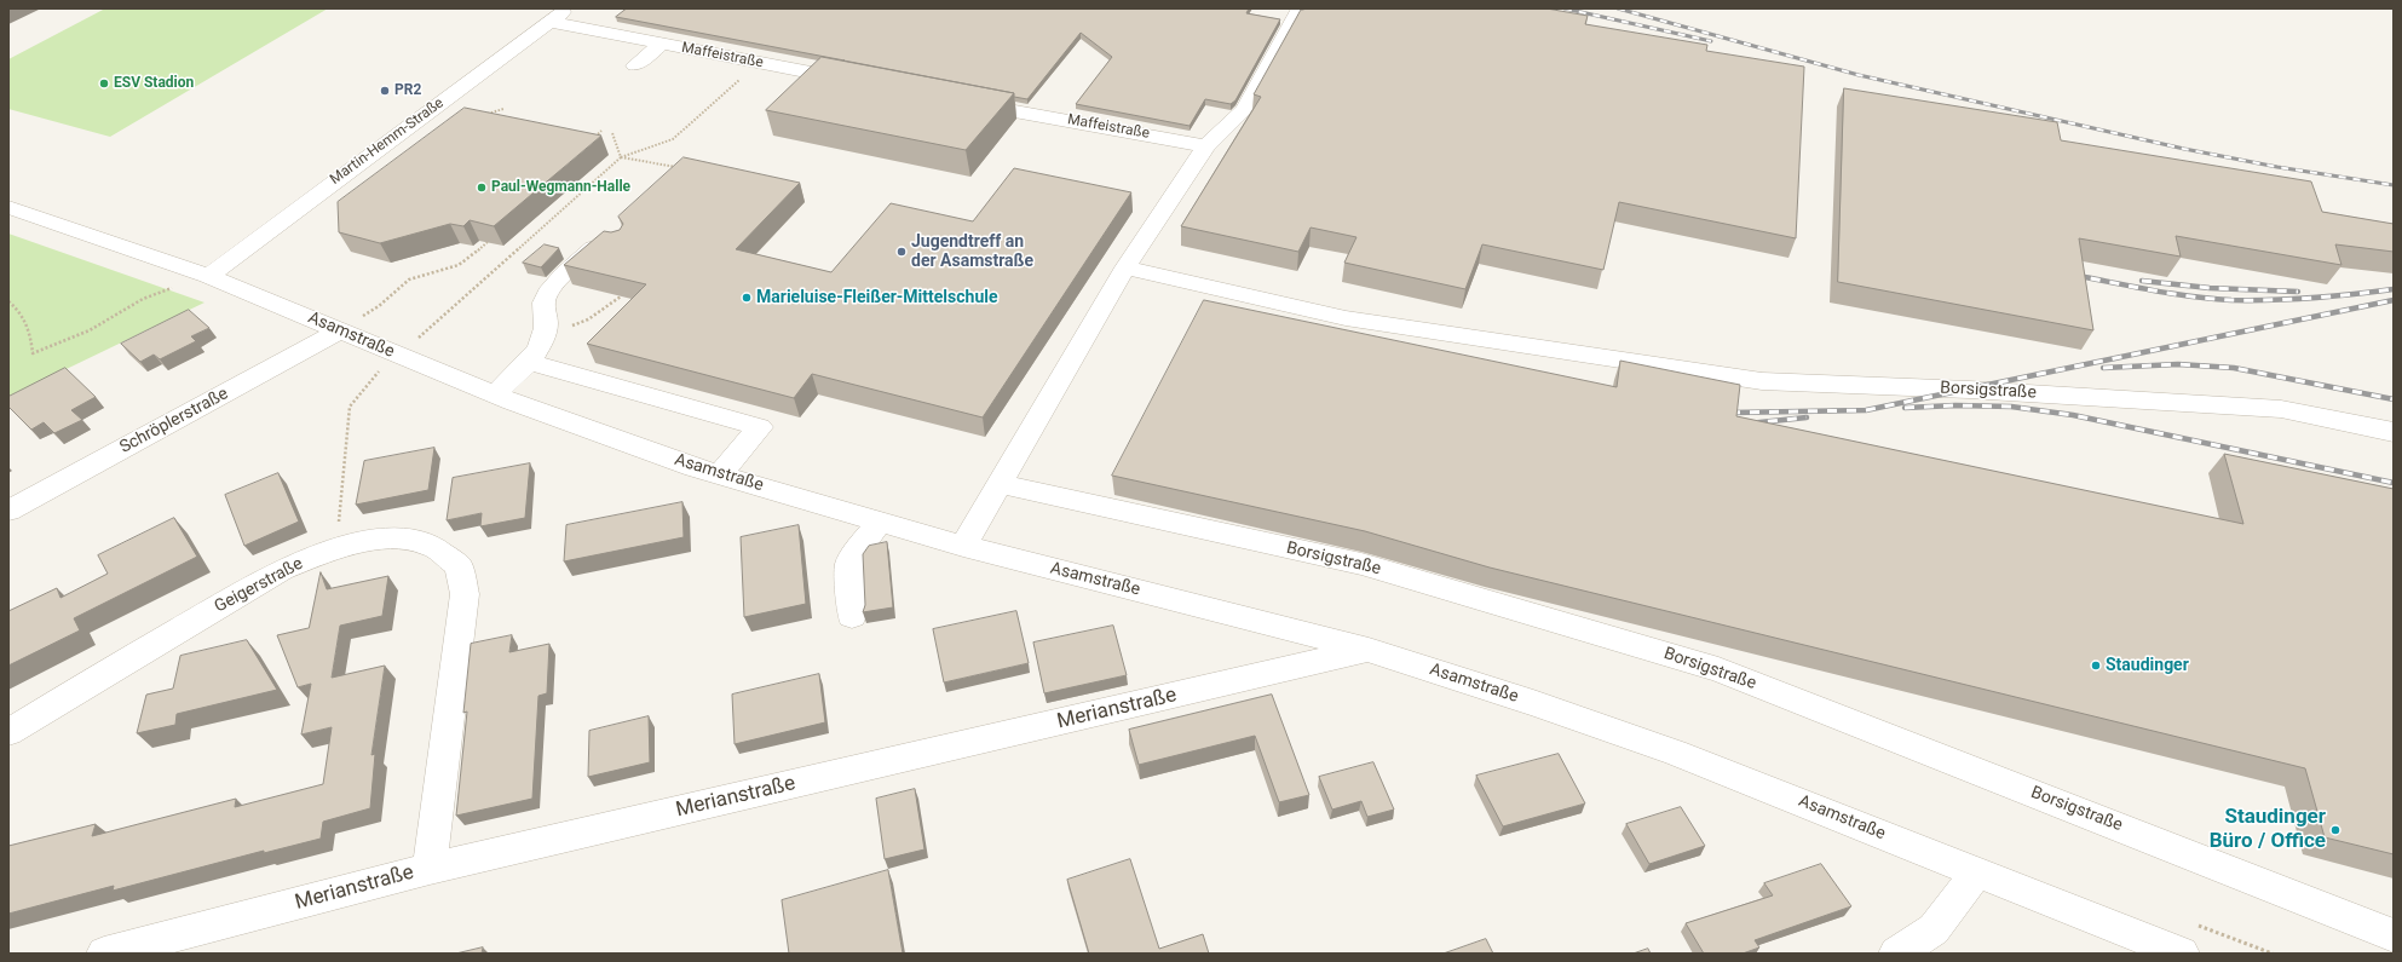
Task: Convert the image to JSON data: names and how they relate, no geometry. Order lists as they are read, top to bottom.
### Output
{
  "streets": {
    "street": [
      "Maffeistraße",
      "Martin-Hemm-Straße",
      "Asamstraße",
      "Borsigstraße",
      "Schröplerstraße",
      "Geigerstraße",
      "Merianstraße"
    ]
  },
  "crossings": [
    ["Maffeistraße", "Martin-Hemm-Straße"],
    ["Martin-Hemm-Straße", "Asamstraße"],
    ["Asamstraße", "Schröplerstraße"],
    ["Asamstraße", "Merianstraße"],
    ["Geigerstraße", "Merianstraße"]
  ],
  "places": [
    "ESV Stadion",
    "PR2",
    "Paul-Wegmann-Halle",
    "Jugendtreff an der Asamstraße",
    "Marieluise-Fleißer-Mittelschule",
    "Staudinger",
    "Staudinger Büro / Office"
  ]
}
